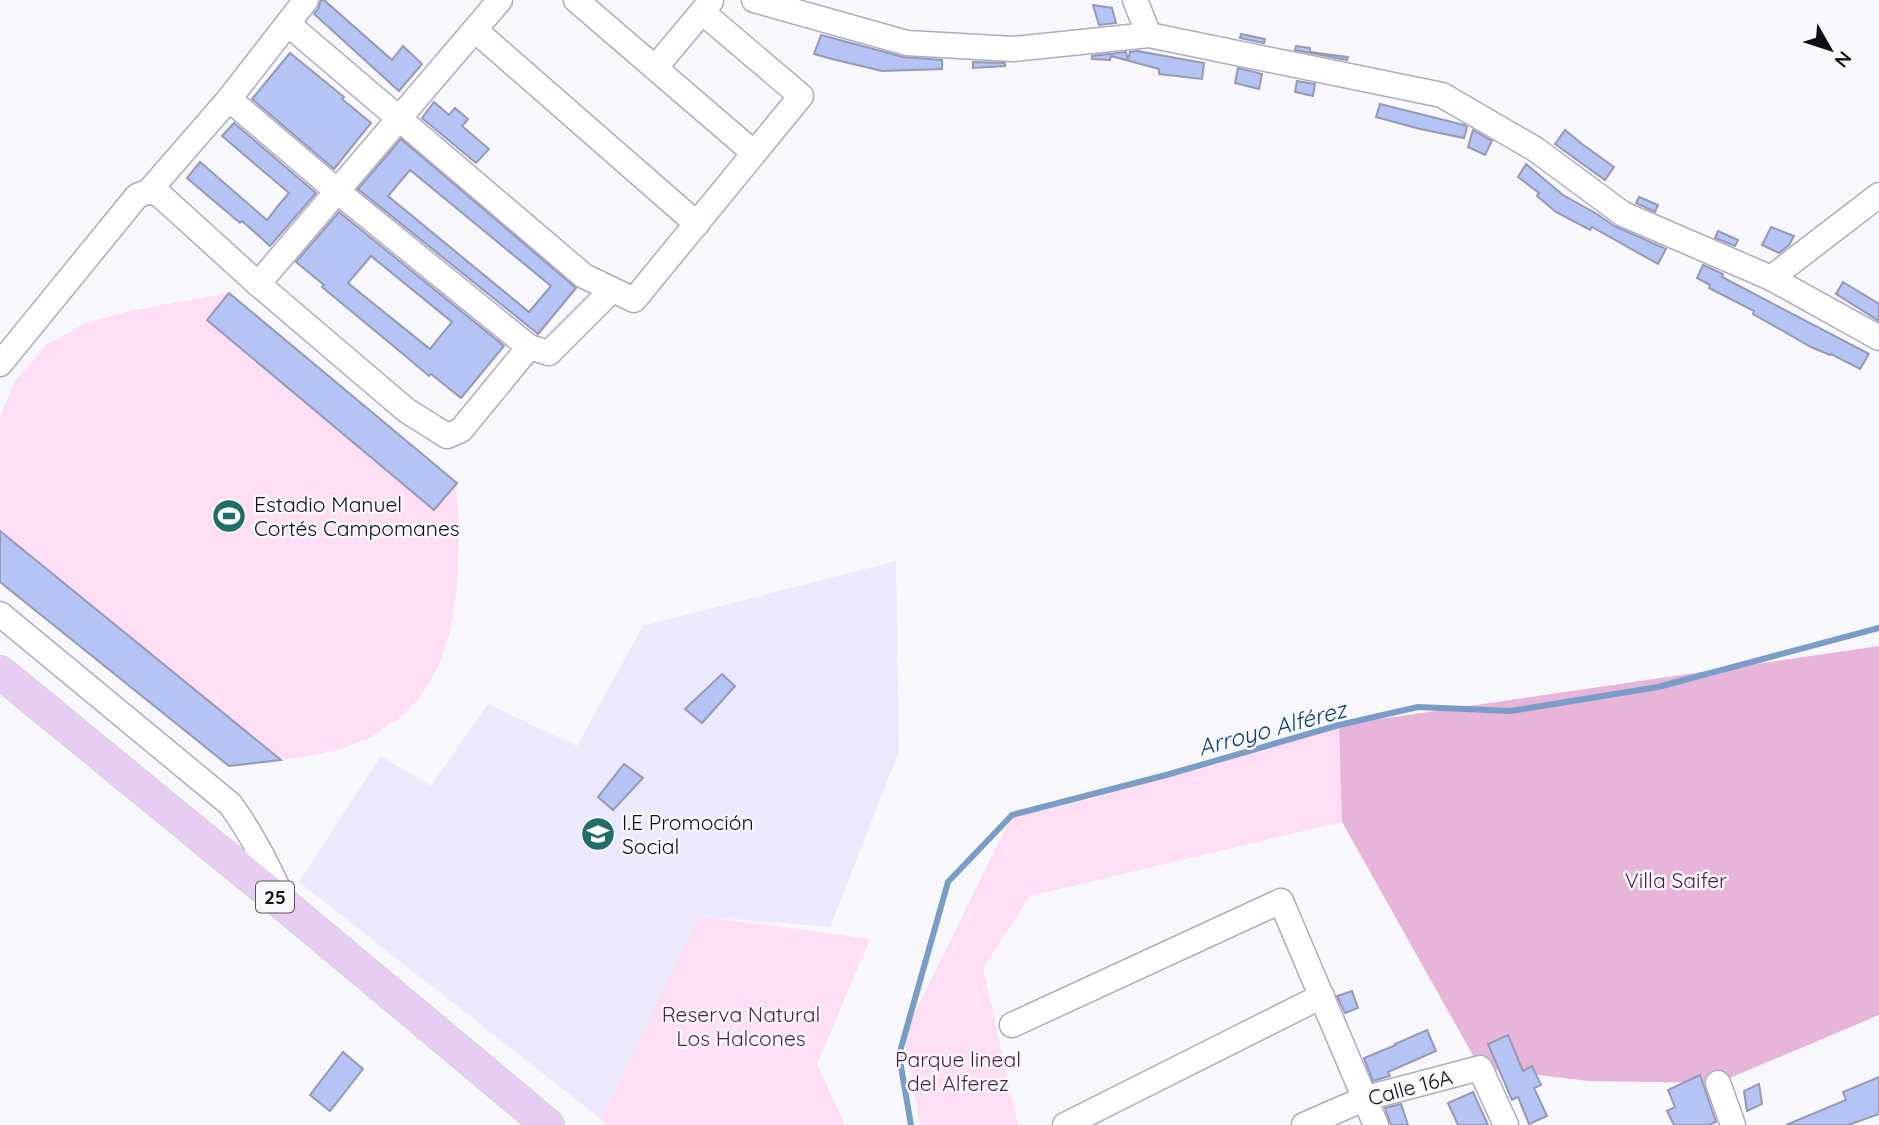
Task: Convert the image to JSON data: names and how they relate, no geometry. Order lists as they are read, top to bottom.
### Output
{
  "streets": {
    "main road": ["25"],
    "street": ["Calle 16A"]
  },
  "water": ["Arroyo Alférez"],
  "parks": ["Villa Saifer", "Reserva Natural Los Halcones", "Parque lineal del Alferez"],
  "places": {
    "sports": ["Estadio Manuel Cortés Campomanes"],
    "school or university": ["I.E Promoción Social"]
  },
  "north": "bottom right"
}
